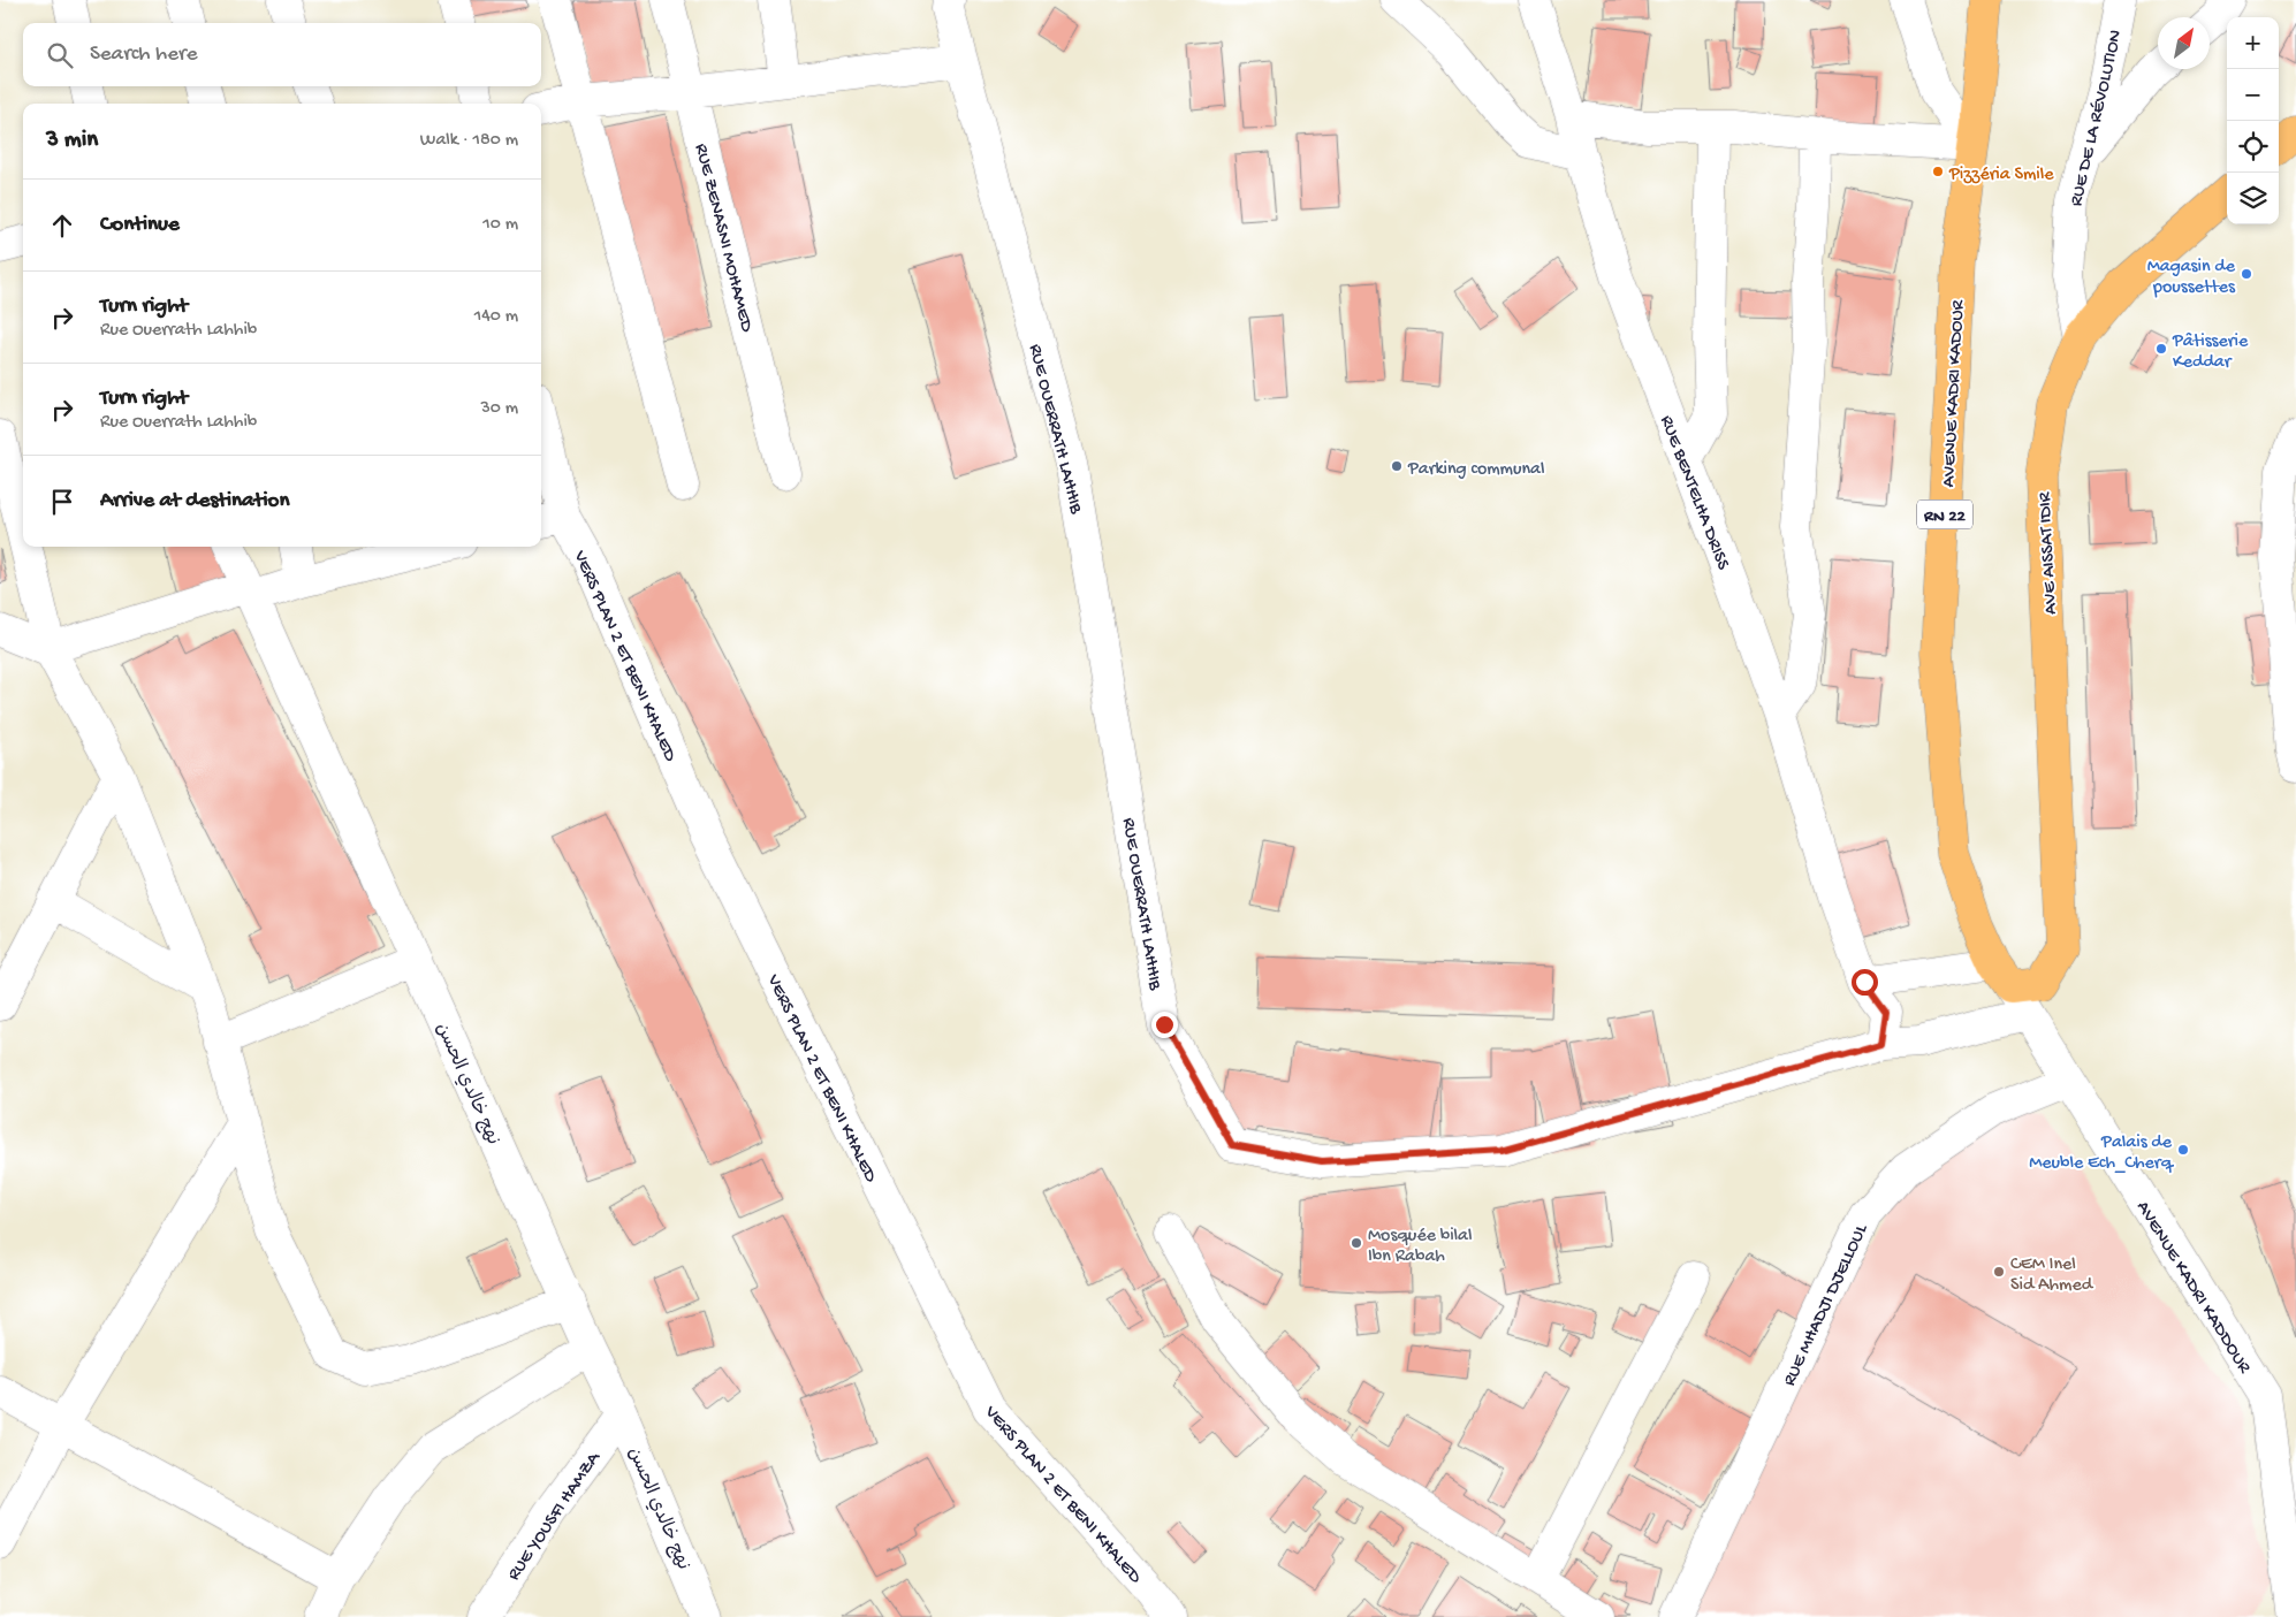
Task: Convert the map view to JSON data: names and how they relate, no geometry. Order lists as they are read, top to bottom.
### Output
{
  "streets": {
    "main road": ["AVENUE KADRI KADOUR", "RN 22", "AVE AISSAT IDIR"],
    "street": [
      "RUE DE LA RÉVOLUTION",
      "RUE ZENASNI MOHAMED",
      "RUE OUERRATH LAHHIB",
      "RUE BENTELHA DRISS",
      "VERS PLAN 2 ET BENI KHALED",
      "نهج خالدي الحسن",
      "AVENUE KADRI KADDOUR",
      "RUE MHADJI DJELLOUL",
      "RUE YOUSFI HAMZA"
    ]
  },
  "crossings": [
    ["RUE DE LA RÉVOLUTION", "AVE AISSAT IDIR"],
    ["AVENUE KADRI KADOUR", "AVE AISSAT IDIR"],
    ["AVENUE KADRI KADOUR", "AVENUE KADRI KADDOUR"],
    ["RUE OUERRATH LAHHIB", "RUE BENTELHA DRISS"],
    ["AVE AISSAT IDIR", "AVENUE KADRI KADDOUR"],
    ["نهج خالدي الحسن", "RUE YOUSFI HAMZA"],
    ["AVENUE KADRI KADDOUR", "RUE MHADJI DJELLOUL"]
  ],
  "places": [
    "Pizzéria Smile",
    "Magasin de poussettes",
    "Pâtisserie Keddar",
    "Parking communal",
    "Palais de Meuble Ech_Cherq",
    "Mosquée bilal Ibn Rabah",
    "CEM Inel Sid Ahmed"
  ],
  "north": "top right",
  "page": {
    "map_buttons": ["+", "−"],
    "search": "Search here",
    "heading": ["3 min", "Walk · 180 m"],
    "list": [
      ["Continue", "10 m"],
      ["Turn right", "Rue Ouerrath Lahhib", "140 m"],
      ["Turn right", "Rue Ouerrath Lahhib", "30 m"],
      "Arrive at destination"
    ]
  }
}
